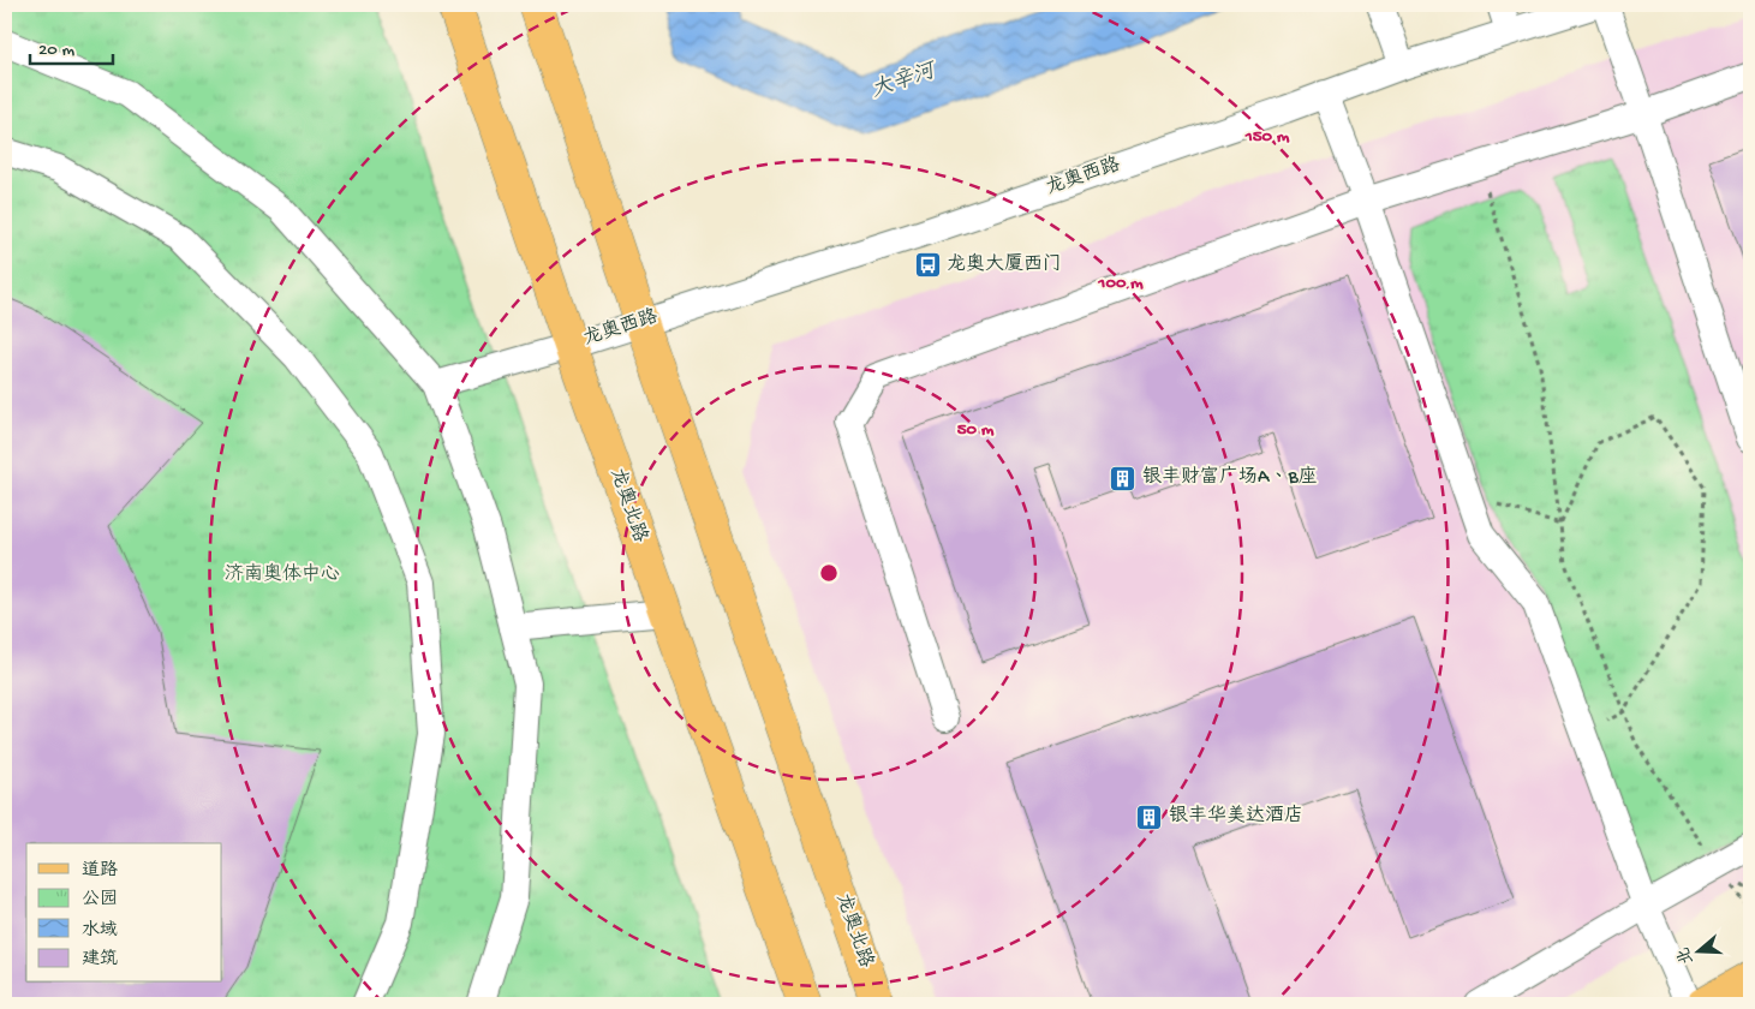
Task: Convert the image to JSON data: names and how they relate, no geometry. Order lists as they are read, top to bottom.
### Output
{
  "streets": {
    "main road": ["龙奥北路"],
    "street": ["龙奥西路"]
  },
  "crossings": [
    ["龙奥西路", "龙奥北路"]
  ],
  "water": ["大辛河"],
  "parks": ["济南奥体中心"],
  "places": {
    "bus stop": ["龙奥大厦西门"],
    "building": ["银丰财富广场A、B座", "银丰华美达酒店"]
  },
  "legend": [
    "道路",
    "公园",
    "水域",
    "建筑"
  ],
  "scale_bar": "20 m",
  "north": "left",
  "rings": ["150 m", "100 m", "50 m"]
}
